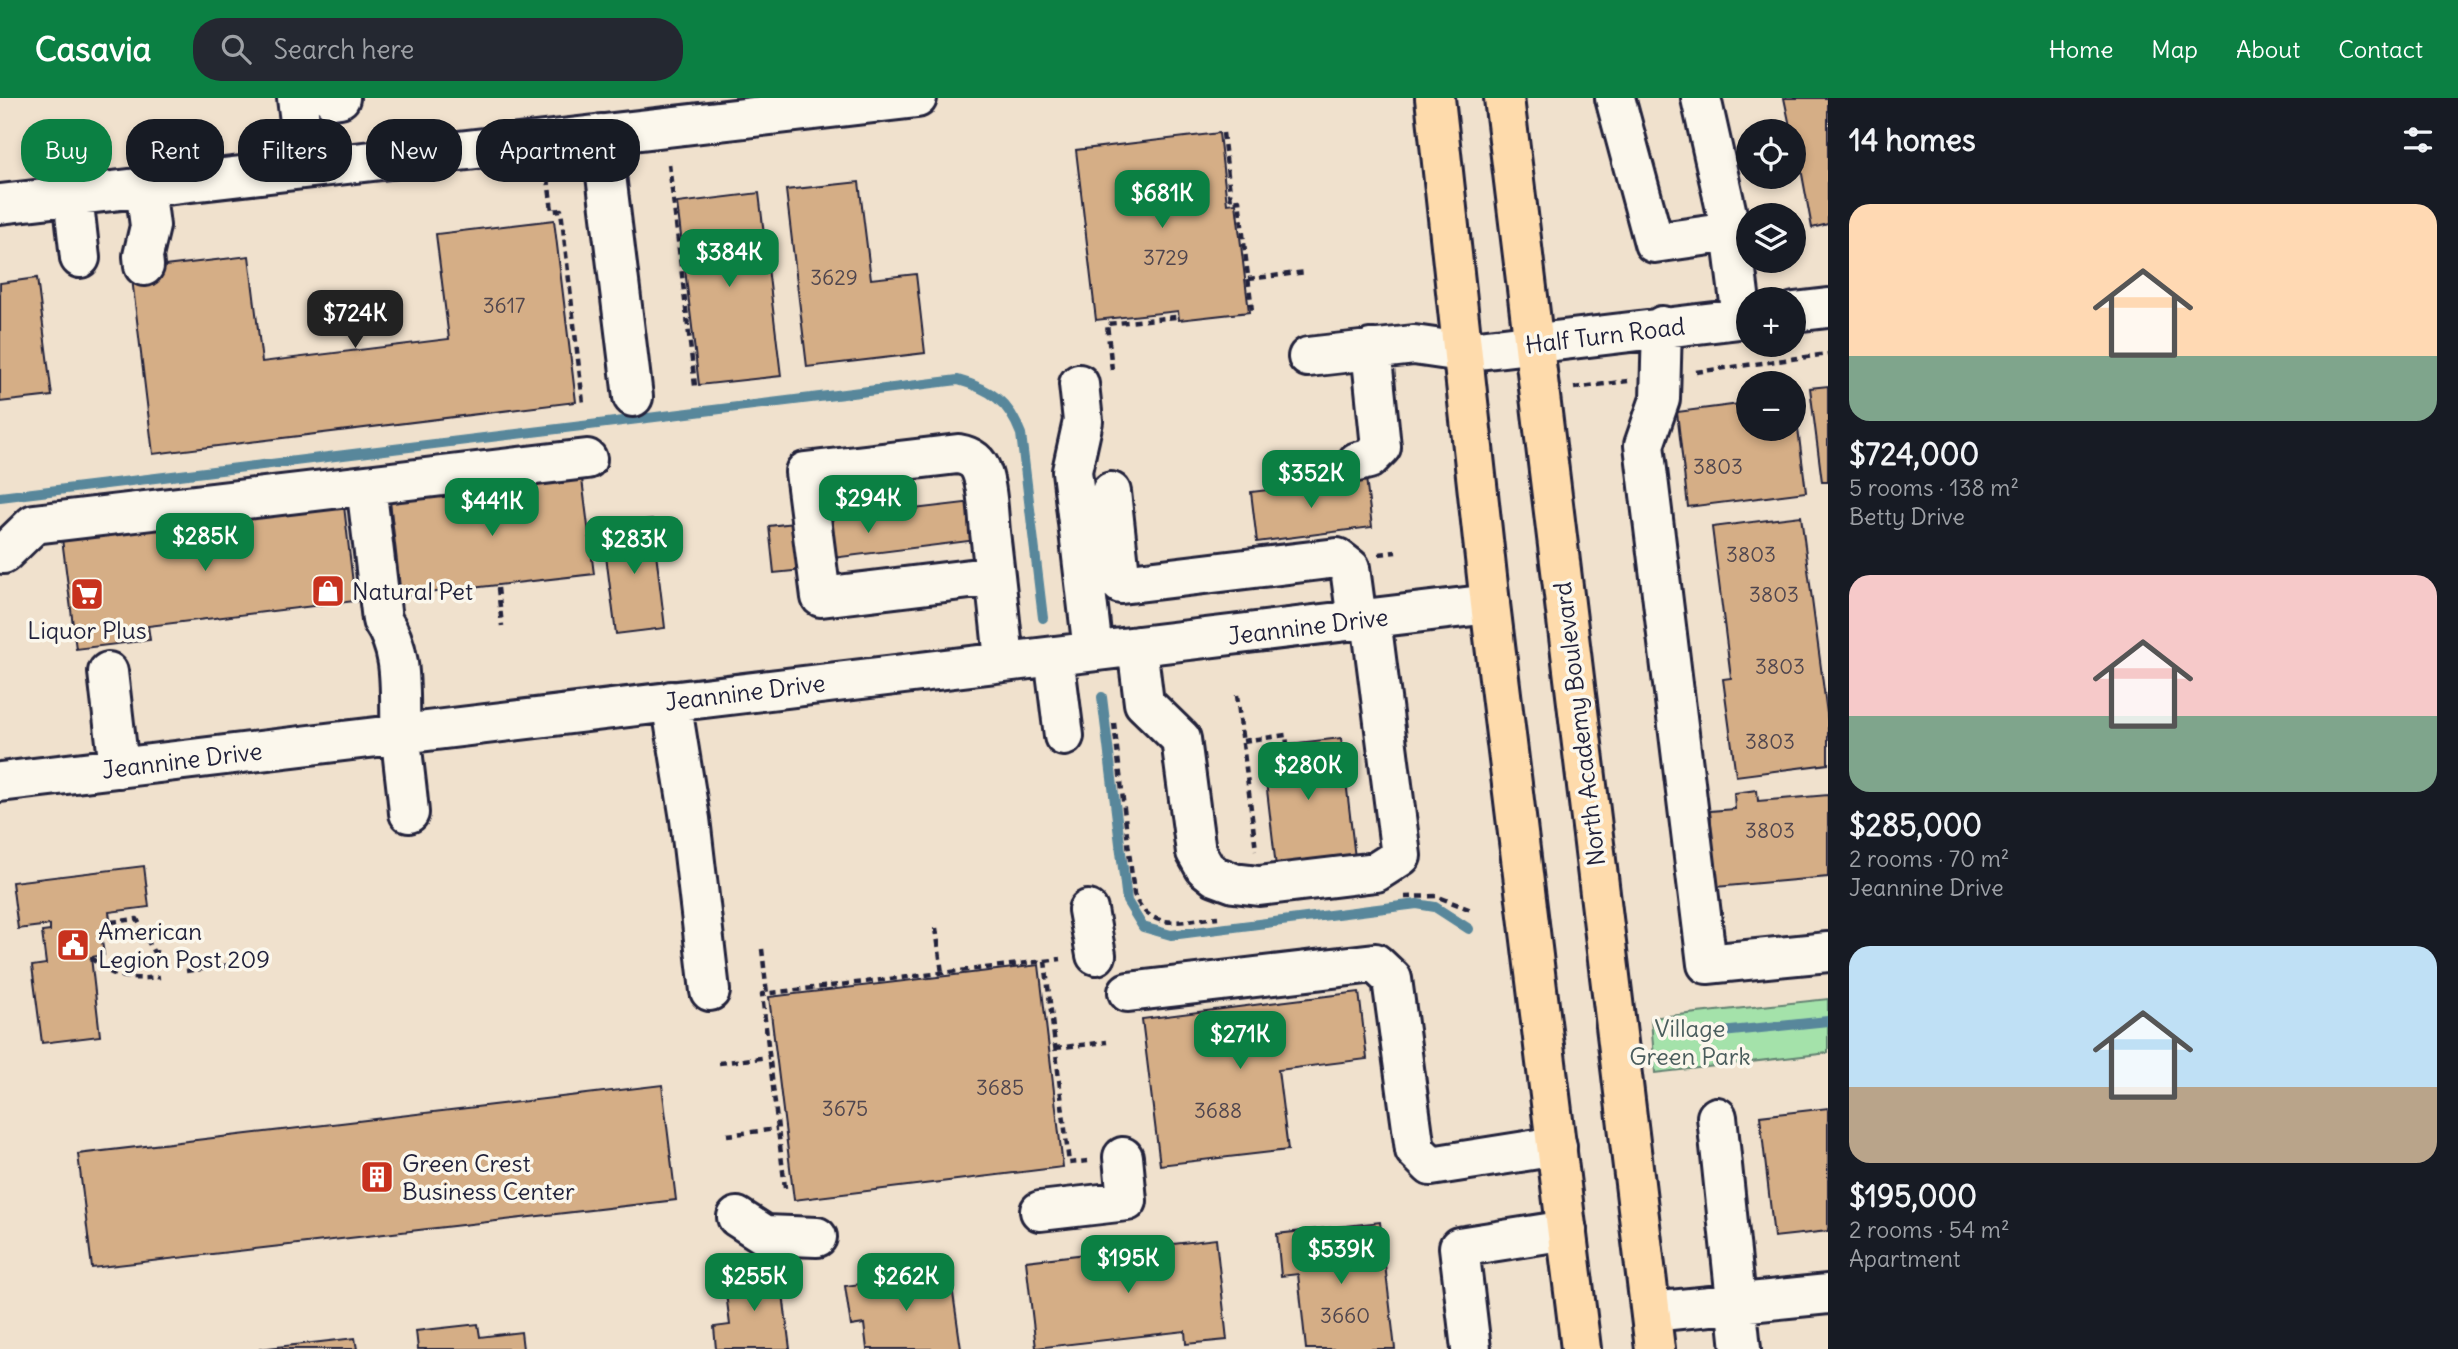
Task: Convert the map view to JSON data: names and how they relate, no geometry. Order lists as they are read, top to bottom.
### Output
{
  "streets": {
    "highway": ["North Academy Boulevard"],
    "street": ["Half Turn Road", "Jeannine Drive"]
  },
  "crossings": [
    ["Half Turn Road", "North Academy Boulevard"]
  ],
  "parks": ["Village Green Park"],
  "places": {
    "shop": ["Natural Pet"],
    "supermarket": ["Liquor Plus"],
    "public building": ["American Legion Post 209"],
    "building": ["Green Crest Business Center"]
  },
  "house_numbers": [
    "3729",
    "3629",
    "3617",
    "3803",
    "3803",
    "3803",
    "3803",
    "3803",
    "3803",
    "3685",
    "3675",
    "3688",
    "3660"
  ],
  "page": {
    "header": "Casavia",
    "search": "Search here",
    "nav": [
      "Home",
      "Map",
      "About",
      "Contact"
    ],
    "heading": "14 homes",
    "map_buttons": ["+", "−"],
    "chip": [
      "Buy",
      "Rent",
      "Filters",
      "New",
      "Apartment"
    ],
    "price": [
      "$681K",
      "$384K",
      "$724K",
      "$352K",
      "$294K",
      "$441K",
      "$285K",
      "$283K",
      "$280K",
      "$271K",
      "$539K",
      "$195K",
      "$255K",
      "$262K"
    ],
    "list": [
      {
        "name": "$724,000",
        "note": "5 rooms · 138 m² · Betty Drive"
      },
      {
        "name": "$285,000",
        "note": "2 rooms · 70 m² · Jeannine Drive"
      },
      {
        "name": "$195,000",
        "note": "2 rooms · 54 m² · Apartment"
      }
    ]
  }
}
